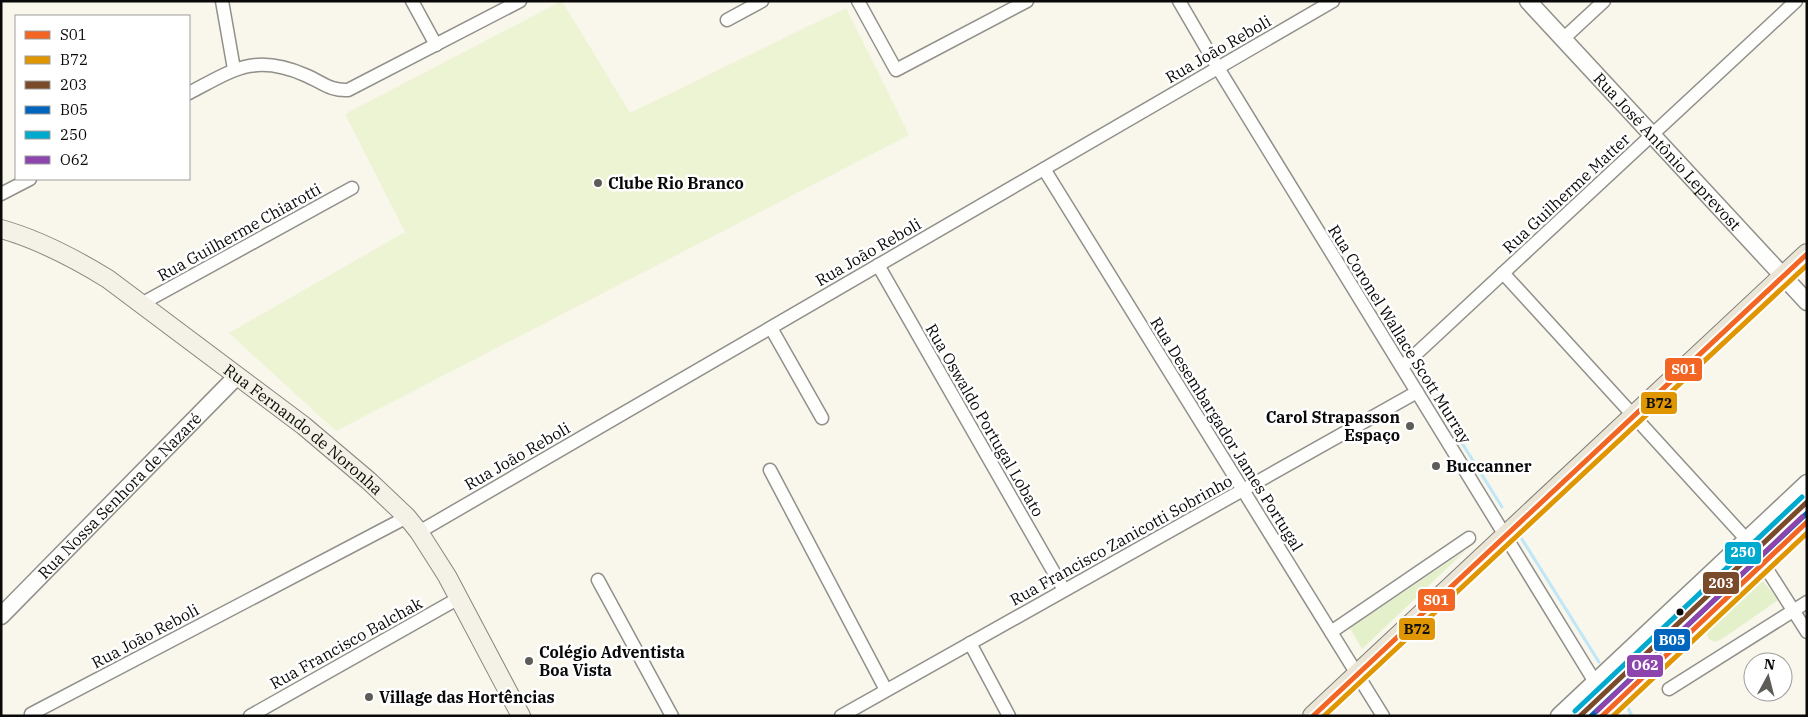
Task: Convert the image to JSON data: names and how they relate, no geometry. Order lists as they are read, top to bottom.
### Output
{
  "streets": {
    "main road": ["Rua Fernando de Noronha"],
    "street": [
      "Rua João Reboli",
      "Rua José Antônio Leprevost",
      "Rua Guilherme Matter",
      "Rua Guilherme Chiarotti",
      "Rua Coronel Wallace Scott Murray",
      "Rua Oswaldo Portugal Lobato",
      "Rua Desembargador James Portugal",
      "Rua Nossa Senhora de Nazaré",
      "Rua Francisco Zanicotti Sobrinho",
      "Rua Francisco Balchak"
    ]
  },
  "crossings": [
    ["Rua João Reboli", "Rua Coronel Wallace Scott Murray"],
    ["Rua João Reboli", "Rua Oswaldo Portugal Lobato"],
    ["Rua João Reboli", "Rua Fernando de Noronha"],
    ["Rua João Reboli", "Rua Desembargador James Portugal"],
    ["Rua José Antônio Leprevost", "Rua Guilherme Matter"],
    ["Rua Guilherme Matter", "Rua Coronel Wallace Scott Murray"],
    ["Rua Guilherme Chiarotti", "Rua Fernando de Noronha"],
    ["Rua Coronel Wallace Scott Murray", "Rua Francisco Zanicotti Sobrinho"],
    ["Rua Oswaldo Portugal Lobato", "Rua Francisco Zanicotti Sobrinho"],
    ["Rua Fernando de Noronha", "Rua Nossa Senhora de Nazaré"],
    ["Rua Fernando de Noronha", "Rua Francisco Balchak"],
    ["Rua Desembargador James Portugal", "Rua Francisco Zanicotti Sobrinho"]
  ],
  "places": [
    "Clube Rio Branco",
    "Carol Strapasson Espaço",
    "Buccanner",
    "Colégio Adventista Boa Vista",
    "Village das Hortências"
  ],
  "lines": [
    "transit line S01",
    "transit line B72",
    "transit line 250",
    "transit line 203",
    "transit line B05",
    "transit line O62"
  ],
  "legend": [
    "S01",
    "B72",
    "203",
    "B05",
    "250",
    "O62"
  ],
  "north": "top"
}
